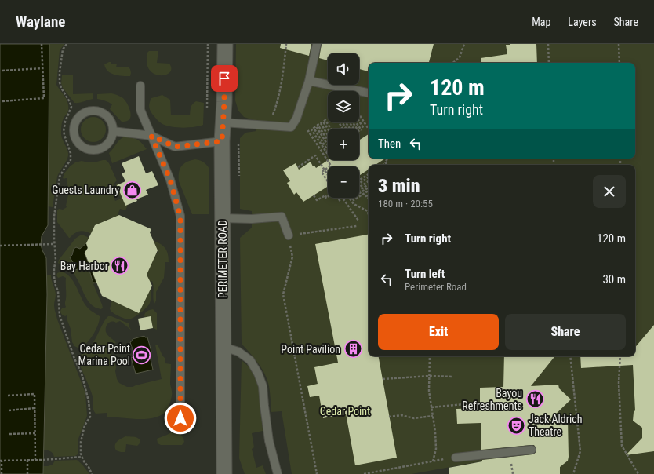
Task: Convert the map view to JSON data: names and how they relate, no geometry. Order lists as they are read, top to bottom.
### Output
{
  "streets": {
    "street": ["PERIMETER ROAD"]
  },
  "parks": ["Cedar Point"],
  "places": {
    "shop": ["Guests Laundry"],
    "restaurant": ["Bay Harbor", "Bayou Refreshments"],
    "building": ["Point Pavilion"],
    "sports": ["Cedar Point Marina Pool"],
    "theatre": ["Jack Aldrich Theatre"]
  },
  "page": {
    "header": "Waylane",
    "nav": ["Map", "Layers", "Share"],
    "map_buttons": ["+", "−"],
    "turn": ["120 m", "Turn right"],
    "then": "Then",
    "heading": ["3 min", "180 m · 20:55"],
    "list": [
      {
        "name": "Turn right",
        "value": "120 m"
      },
      {
        "name": "Turn left",
        "note": "Perimeter Road",
        "value": "30 m"
      }
    ],
    "buttons": ["Exit", "Share"]
  }
}
